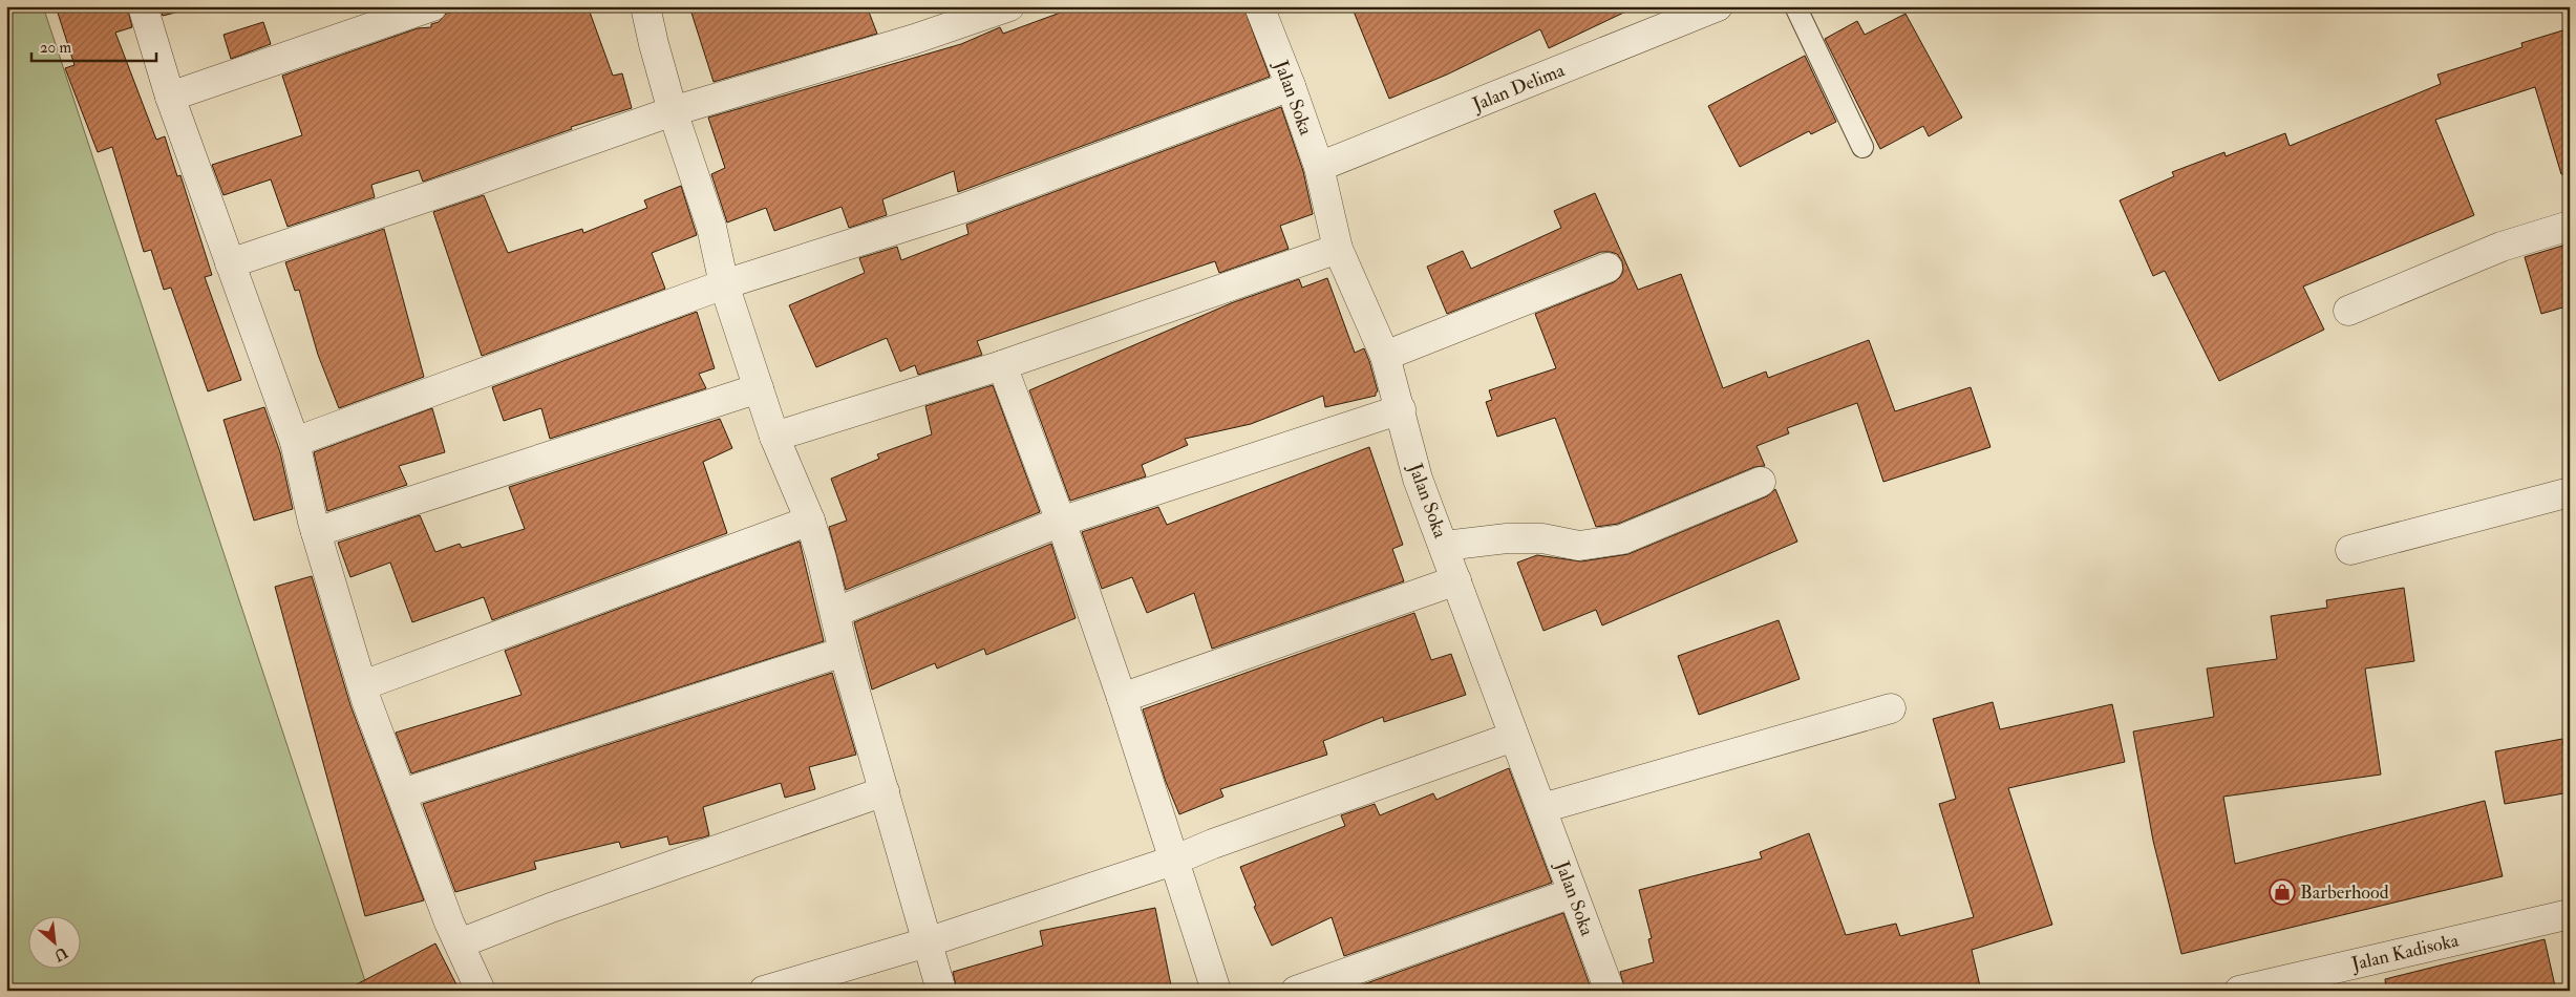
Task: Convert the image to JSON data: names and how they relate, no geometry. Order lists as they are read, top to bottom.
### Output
{
  "streets": {
    "street": ["Jalan Delima", "Jalan Soka", "Jalan Kadisoka"]
  },
  "crossings": [
    ["Jalan Delima", "Jalan Soka"]
  ],
  "places": {
    "shop": ["Barberhood"]
  },
  "scale_bar": "20 m",
  "north": "bottom right"
}
